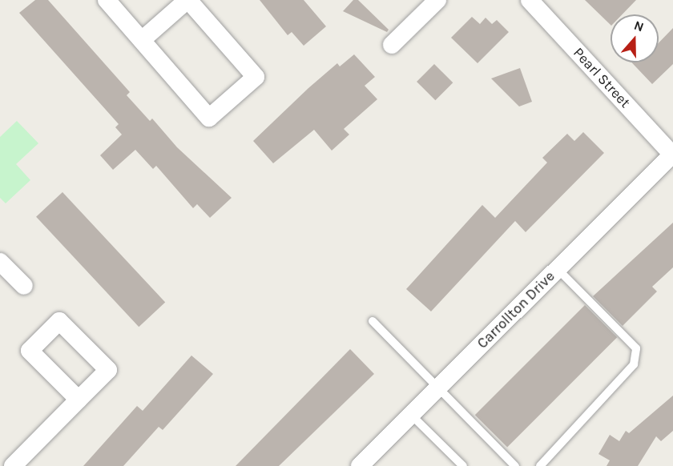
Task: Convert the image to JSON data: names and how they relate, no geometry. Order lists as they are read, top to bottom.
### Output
{
  "streets": {
    "street": ["Pearl Street", "Carrollton Drive"]
  },
  "crossings": [
    ["Pearl Street", "Carrollton Drive"]
  ],
  "north": "top"
}
